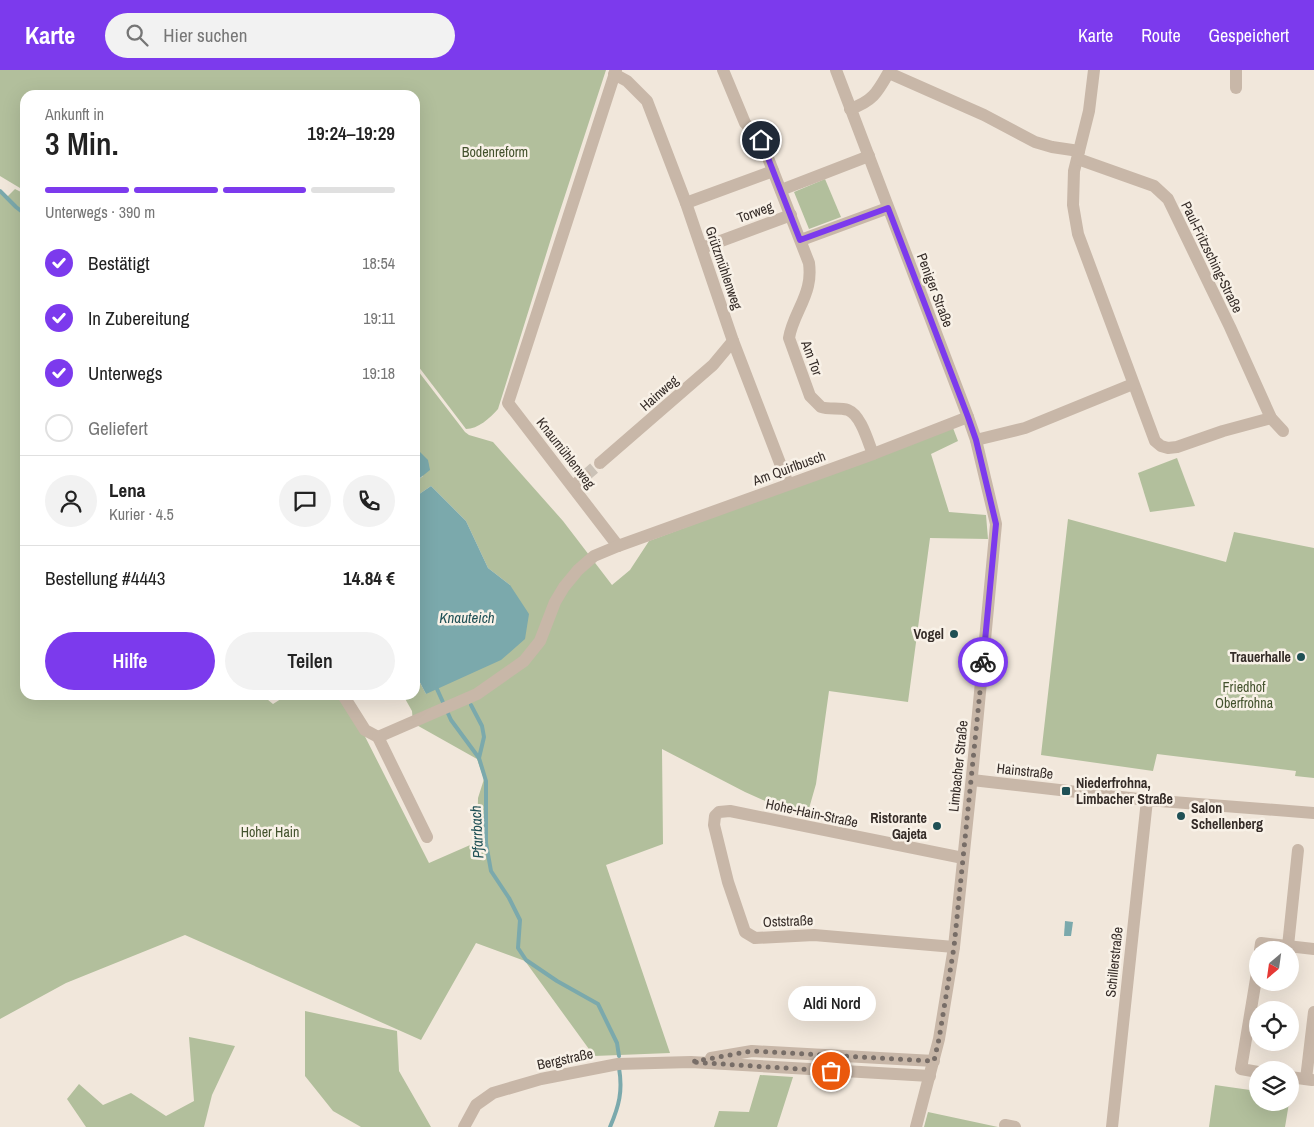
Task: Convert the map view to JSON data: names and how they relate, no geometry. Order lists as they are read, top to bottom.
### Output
{
  "streets": {
    "street": [
      "Torweg",
      "Paul-Fritzsching-Straße",
      "Grützmühlenweg",
      "Peniger Straße",
      "Am Tor",
      "Hainweg",
      "Knaumühlenweg",
      "Am Quirlbusch",
      "Limbacher Straße",
      "Hainstraße",
      "Hohe-Hain-Straße",
      "Oststraße",
      "Schillerstraße",
      "Bergstraße"
    ]
  },
  "crossings": [
    ["Torweg", "Grützmühlenweg"],
    ["Torweg", "Am Tor"],
    ["Grützmühlenweg", "Hainweg"],
    ["Grützmühlenweg", "Knaumühlenweg"],
    ["Grützmühlenweg", "Am Quirlbusch"],
    ["Peniger Straße", "Am Quirlbusch"],
    ["Peniger Straße", "Limbacher Straße"],
    ["Am Tor", "Am Quirlbusch"],
    ["Knaumühlenweg", "Am Quirlbusch"],
    ["Limbacher Straße", "Hainstraße"],
    ["Limbacher Straße", "Hohe-Hain-Straße"],
    ["Limbacher Straße", "Oststraße"],
    ["Limbacher Straße", "Bergstraße"],
    ["Hainstraße", "Schillerstraße"],
    ["Hohe-Hain-Straße", "Oststraße"]
  ],
  "water": ["Knauteich", "Pfarrbach"],
  "parks": ["Bodenreform", "Friedhof Oberfrohna", "Hoher Hain"],
  "places": {
    "other": [
      "Vogel",
      "Trauerhalle",
      "Salon Schellenberg",
      "Ristorante Gajeta",
      "Aldi Nord"
    ],
    "transit": ["Niederfrohna, Limbacher Straße"]
  },
  "north": "bottom left",
  "page": {
    "header": "Karte",
    "search": "Hier suchen",
    "nav": ["Karte", "Route", "Gespeichert"],
    "heading": ["3 Min.", "Ankunft in", "19:24–19:29"],
    "panel": [
      "Lena",
      "Kurier · 4.5",
      "Bestellung #4443",
      "14.84 €"
    ],
    "bar": "Unterwegs · 390 m",
    "list": [
      ["Bestätigt", "18:54"],
      ["In Zubereitung", "19:11"],
      ["Unterwegs", "19:18"],
      "Geliefert"
    ],
    "buttons": ["Hilfe", "Teilen"],
    "bubble": "Aldi Nord"
  }
}
